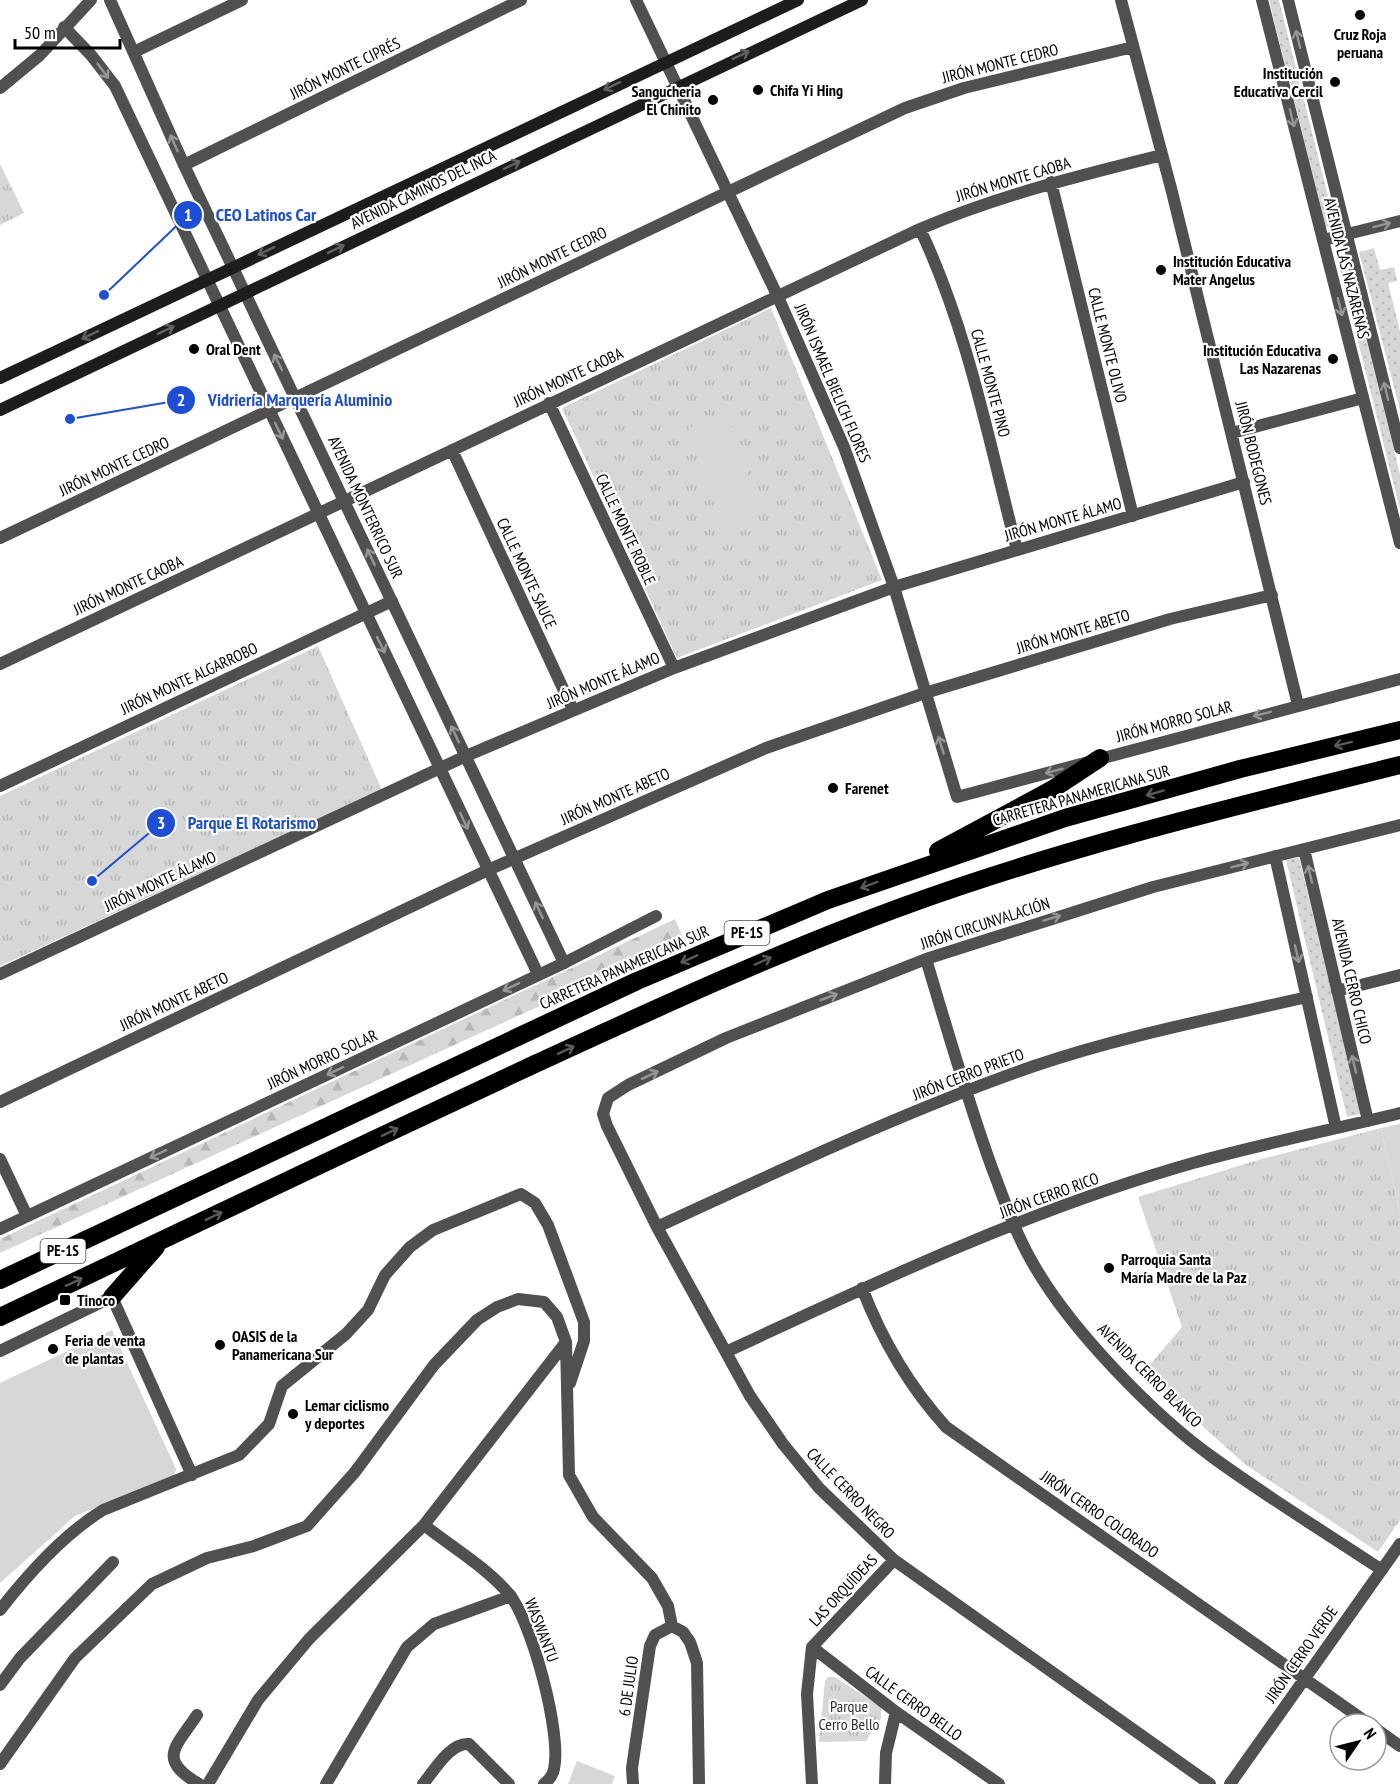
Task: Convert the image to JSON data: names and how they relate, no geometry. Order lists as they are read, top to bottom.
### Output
{
  "streets": {
    "highway": ["CARRETERA PANAMERICANA SUR", "PE-1S"],
    "main road": ["AVENIDA CAMINOS DEL INCA"],
    "street": [
      "JIRÓN MONTE CEDRO",
      "JIRÓN MONTE CIPRÉS",
      "JIRÓN MONTE CAOBA",
      "AVENIDA LAS NAZARENAS",
      "CALLE MONTE OLIVO",
      "JIRÓN ISMAEL BIELICH FLORES",
      "CALLE MONTE PINO",
      "JIRÓN BODEGONES",
      "AVENIDA MONTERRICO SUR",
      "JIRÓN MONTE ÁLAMO",
      "CALLE MONTE ROBLE",
      "CALLE MONTE SAUCE",
      "JIRÓN MONTE ABETO",
      "JIRÓN MONTE ALGARROBO",
      "JIRÓN MORRO SOLAR",
      "JIRÓN CIRCUNVALACIÓN",
      "AVENIDA CERRO CHICO",
      "JIRÓN CERRO PRIETO",
      "JIRÓN CERRO RICO",
      "AVENIDA CERRO BLANCO",
      "CALLE CERRO NEGRO",
      "JIRÓN CERRO COLORADO",
      "LAS ORQUÍDEAS",
      "WASWANTU",
      "JIRÓN CERRO VERDE",
      "6 DE JULIO",
      "CALLE CERRO BELLO"
    ]
  },
  "crossings": [
    ["JIRÓN MONTE CEDRO", "JIRÓN ISMAEL BIELICH FLORES"],
    ["JIRÓN MONTE CEDRO", "JIRÓN BODEGONES"],
    ["JIRÓN MONTE CEDRO", "AVENIDA MONTERRICO SUR"],
    ["JIRÓN MONTE CIPRÉS", "AVENIDA MONTERRICO SUR"],
    ["JIRÓN MONTE CAOBA", "CALLE MONTE OLIVO"],
    ["JIRÓN MONTE CAOBA", "JIRÓN ISMAEL BIELICH FLORES"],
    ["JIRÓN MONTE CAOBA", "CALLE MONTE PINO"],
    ["JIRÓN MONTE CAOBA", "JIRÓN BODEGONES"],
    ["JIRÓN MONTE CAOBA", "AVENIDA MONTERRICO SUR"],
    ["JIRÓN MONTE CAOBA", "CALLE MONTE ROBLE"],
    ["JIRÓN MONTE CAOBA", "CALLE MONTE SAUCE"],
    ["AVENIDA CAMINOS DEL INCA", "JIRÓN ISMAEL BIELICH FLORES"],
    ["AVENIDA CAMINOS DEL INCA", "AVENIDA MONTERRICO SUR"],
    ["CALLE MONTE OLIVO", "JIRÓN MONTE ÁLAMO"],
    ["JIRÓN ISMAEL BIELICH FLORES", "JIRÓN MONTE ÁLAMO"],
    ["JIRÓN ISMAEL BIELICH FLORES", "JIRÓN MONTE ABETO"],
    ["JIRÓN ISMAEL BIELICH FLORES", "JIRÓN MORRO SOLAR"],
    ["CALLE MONTE PINO", "JIRÓN MONTE ÁLAMO"],
    ["JIRÓN BODEGONES", "JIRÓN MONTE ÁLAMO"],
    ["JIRÓN BODEGONES", "JIRÓN MONTE ABETO"],
    ["JIRÓN BODEGONES", "JIRÓN MORRO SOLAR"],
    ["AVENIDA MONTERRICO SUR", "JIRÓN MONTE ÁLAMO"],
    ["AVENIDA MONTERRICO SUR", "JIRÓN MONTE ABETO"],
    ["AVENIDA MONTERRICO SUR", "JIRÓN MONTE ALGARROBO"],
    ["AVENIDA MONTERRICO SUR", "JIRÓN MORRO SOLAR"],
    ["JIRÓN MONTE ÁLAMO", "CALLE MONTE ROBLE"],
    ["JIRÓN MONTE ÁLAMO", "CALLE MONTE SAUCE"],
    ["JIRÓN CIRCUNVALACIÓN", "AVENIDA CERRO CHICO"],
    ["JIRÓN CIRCUNVALACIÓN", "AVENIDA CERRO BLANCO"],
    ["JIRÓN CIRCUNVALACIÓN", "CALLE CERRO NEGRO"],
    ["AVENIDA CERRO CHICO", "JIRÓN CERRO RICO"],
    ["JIRÓN CERRO PRIETO", "AVENIDA CERRO BLANCO"],
    ["JIRÓN CERRO PRIETO", "CALLE CERRO NEGRO"],
    ["JIRÓN CERRO RICO", "AVENIDA CERRO BLANCO"],
    ["JIRÓN CERRO RICO", "CALLE CERRO NEGRO"],
    ["JIRÓN CERRO RICO", "JIRÓN CERRO COLORADO"],
    ["AVENIDA CERRO BLANCO", "JIRÓN CERRO VERDE"],
    ["CALLE CERRO NEGRO", "LAS ORQUÍDEAS"],
    ["JIRÓN CERRO COLORADO", "JIRÓN CERRO VERDE"],
    ["LAS ORQUÍDEAS", "CALLE CERRO BELLO"]
  ],
  "one_way": ["JIRÓN MORRO SOLAR", "JIRÓN CIRCUNVALACIÓN"],
  "parks": ["Parque Cerro Bello"],
  "places": {
    "other": [
      "Cruz Roja peruana",
      "Institución Educativa Cercil",
      "Chifa Yi Hing",
      "Sangucheria El Chinito",
      "Institución Educativa Mater Angelus",
      "CEO Latinos Car",
      "Oral Dent",
      "Institución Educativa Las Nazarenas",
      "Vidriería Marquería Aluminio",
      "Farenet",
      "Parque El Rotarismo",
      "Parroquia Santa María Madre de la Paz",
      "OASIS de la Panamericana Sur",
      "Feria de venta de plantas",
      "Lemar ciclismo y deportes"
    ],
    "transit": ["Tinoco"]
  },
  "scale_bar": "50 m",
  "north": "top right"
}
